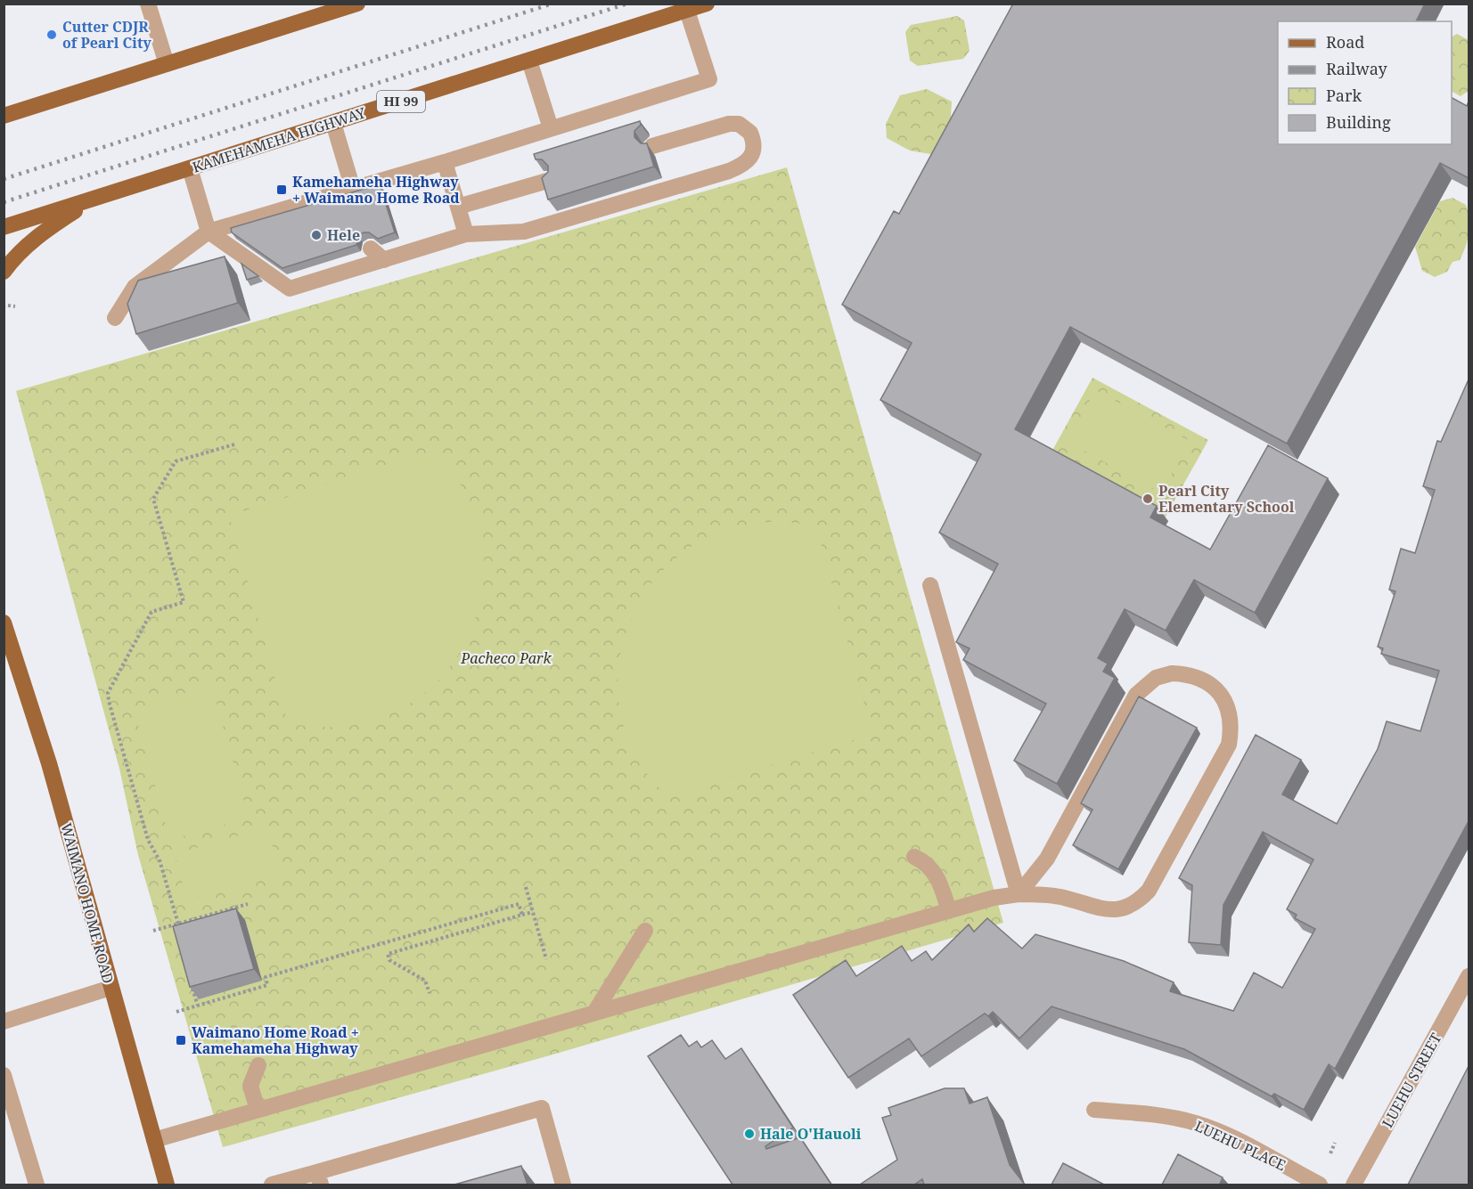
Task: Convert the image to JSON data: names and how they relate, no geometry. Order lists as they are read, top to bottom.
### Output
{
  "streets": {
    "main road": ["HI 99", "KAMEHAMEHA HIGHWAY", "WAIMANO HOME ROAD"],
    "street": ["LUEHU STREET", "LUEHU PLACE"]
  },
  "parks": ["Pacheco Park"],
  "places": {
    "other": [
      "Cutter CDJR of Pearl City",
      "Hele",
      "Pearl City Elementary School",
      "Hale O'Hauoli"
    ],
    "transit": ["Kamehameha Highway + Waimano Home Road", "Waimano Home Road + Kamehameha Highway"]
  },
  "legend": [
    "Road",
    "Railway",
    "Park",
    "Building"
  ]
}
